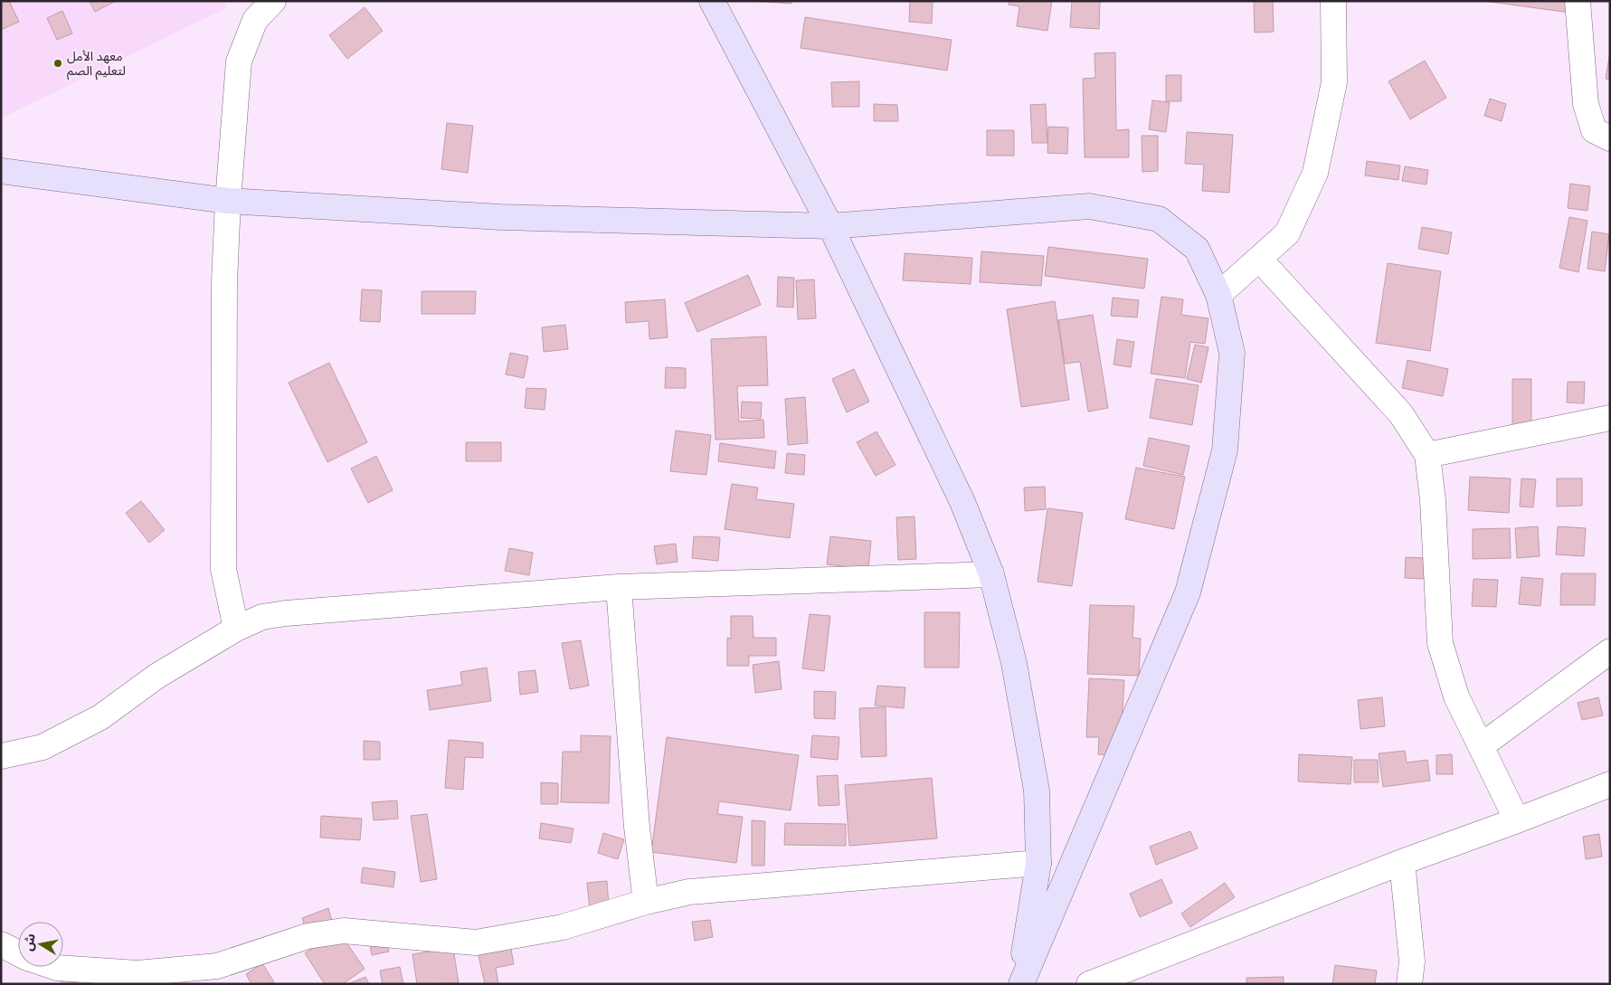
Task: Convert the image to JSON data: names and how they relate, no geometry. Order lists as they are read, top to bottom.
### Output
{
  "places": ["معهد الأمل لتعليم الصم"],
  "north": "left"
}
